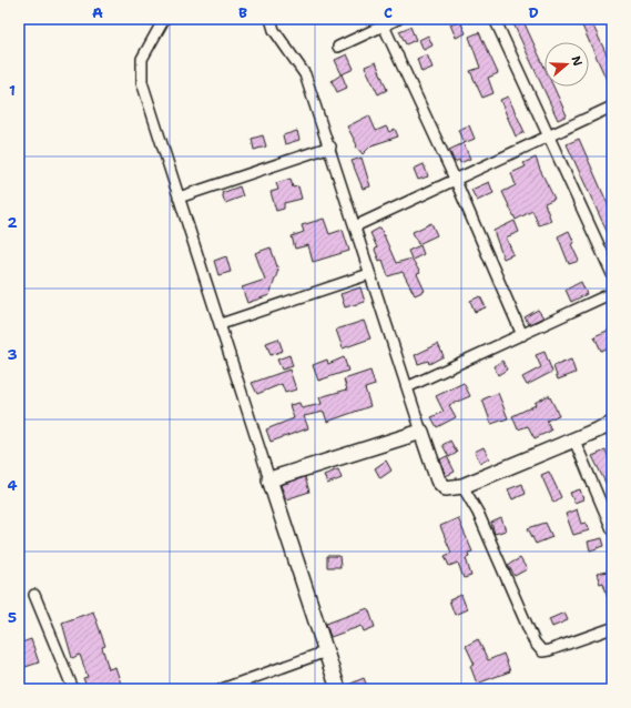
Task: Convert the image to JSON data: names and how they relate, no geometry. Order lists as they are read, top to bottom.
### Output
{
  "north": "right",
  "grid": {
    "columns": [
      "A",
      "B",
      "C",
      "D"
    ],
    "rows": [
      "1",
      "2",
      "3",
      "4",
      "5"
    ]
  }
}
